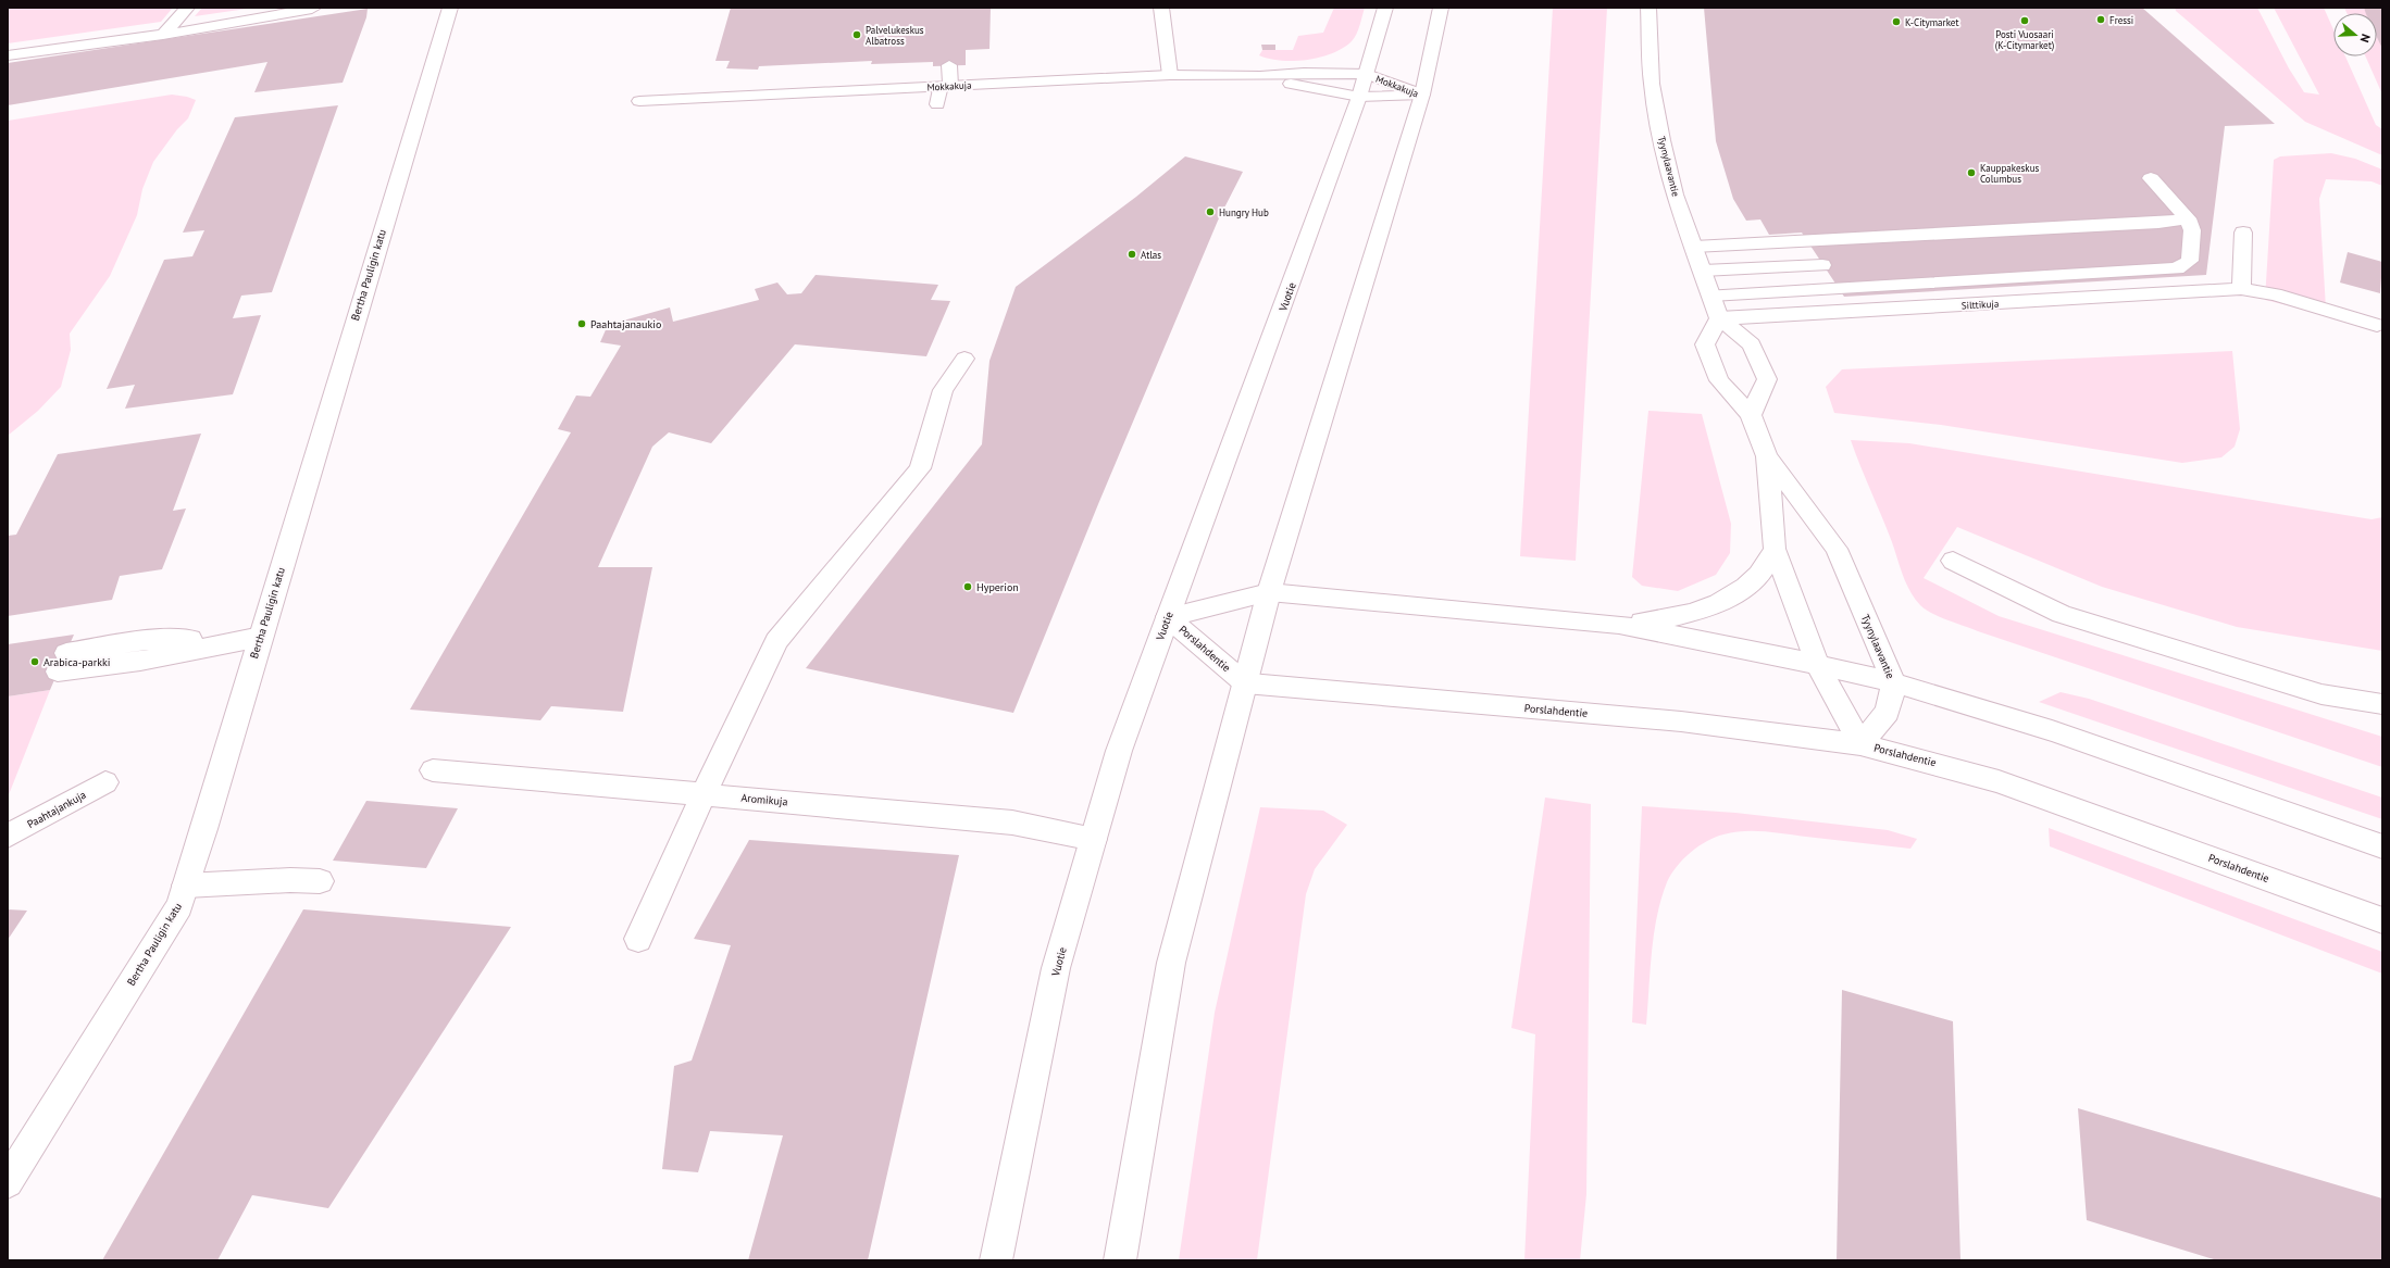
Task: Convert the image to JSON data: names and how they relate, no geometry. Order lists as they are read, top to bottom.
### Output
{
  "streets": {
    "street": [
      "Mokkakuja",
      "Tyynylaavantie",
      "Bertha Pauligin katu",
      "Vuotie",
      "Silttikuja",
      "Porslahdentie",
      "Aromikuja",
      "Paahtajankuja"
    ]
  },
  "crossings": [
    ["Mokkakuja", "Vuotie"],
    ["Tyynylaavantie", "Silttikuja"],
    ["Tyynylaavantie", "Porslahdentie"],
    ["Vuotie", "Porslahdentie"],
    ["Vuotie", "Aromikuja"]
  ],
  "places": [
    "Fressi",
    "Posti Vuosaari (K-Citymarket)",
    "K-Citymarket",
    "Palvelukeskus Albatross",
    "Kauppakeskus Columbus",
    "Hungry Hub",
    "Atlas",
    "Paahtajanaukio",
    "Hyperion",
    "Arabica-parkki"
  ],
  "north": "right"
}
